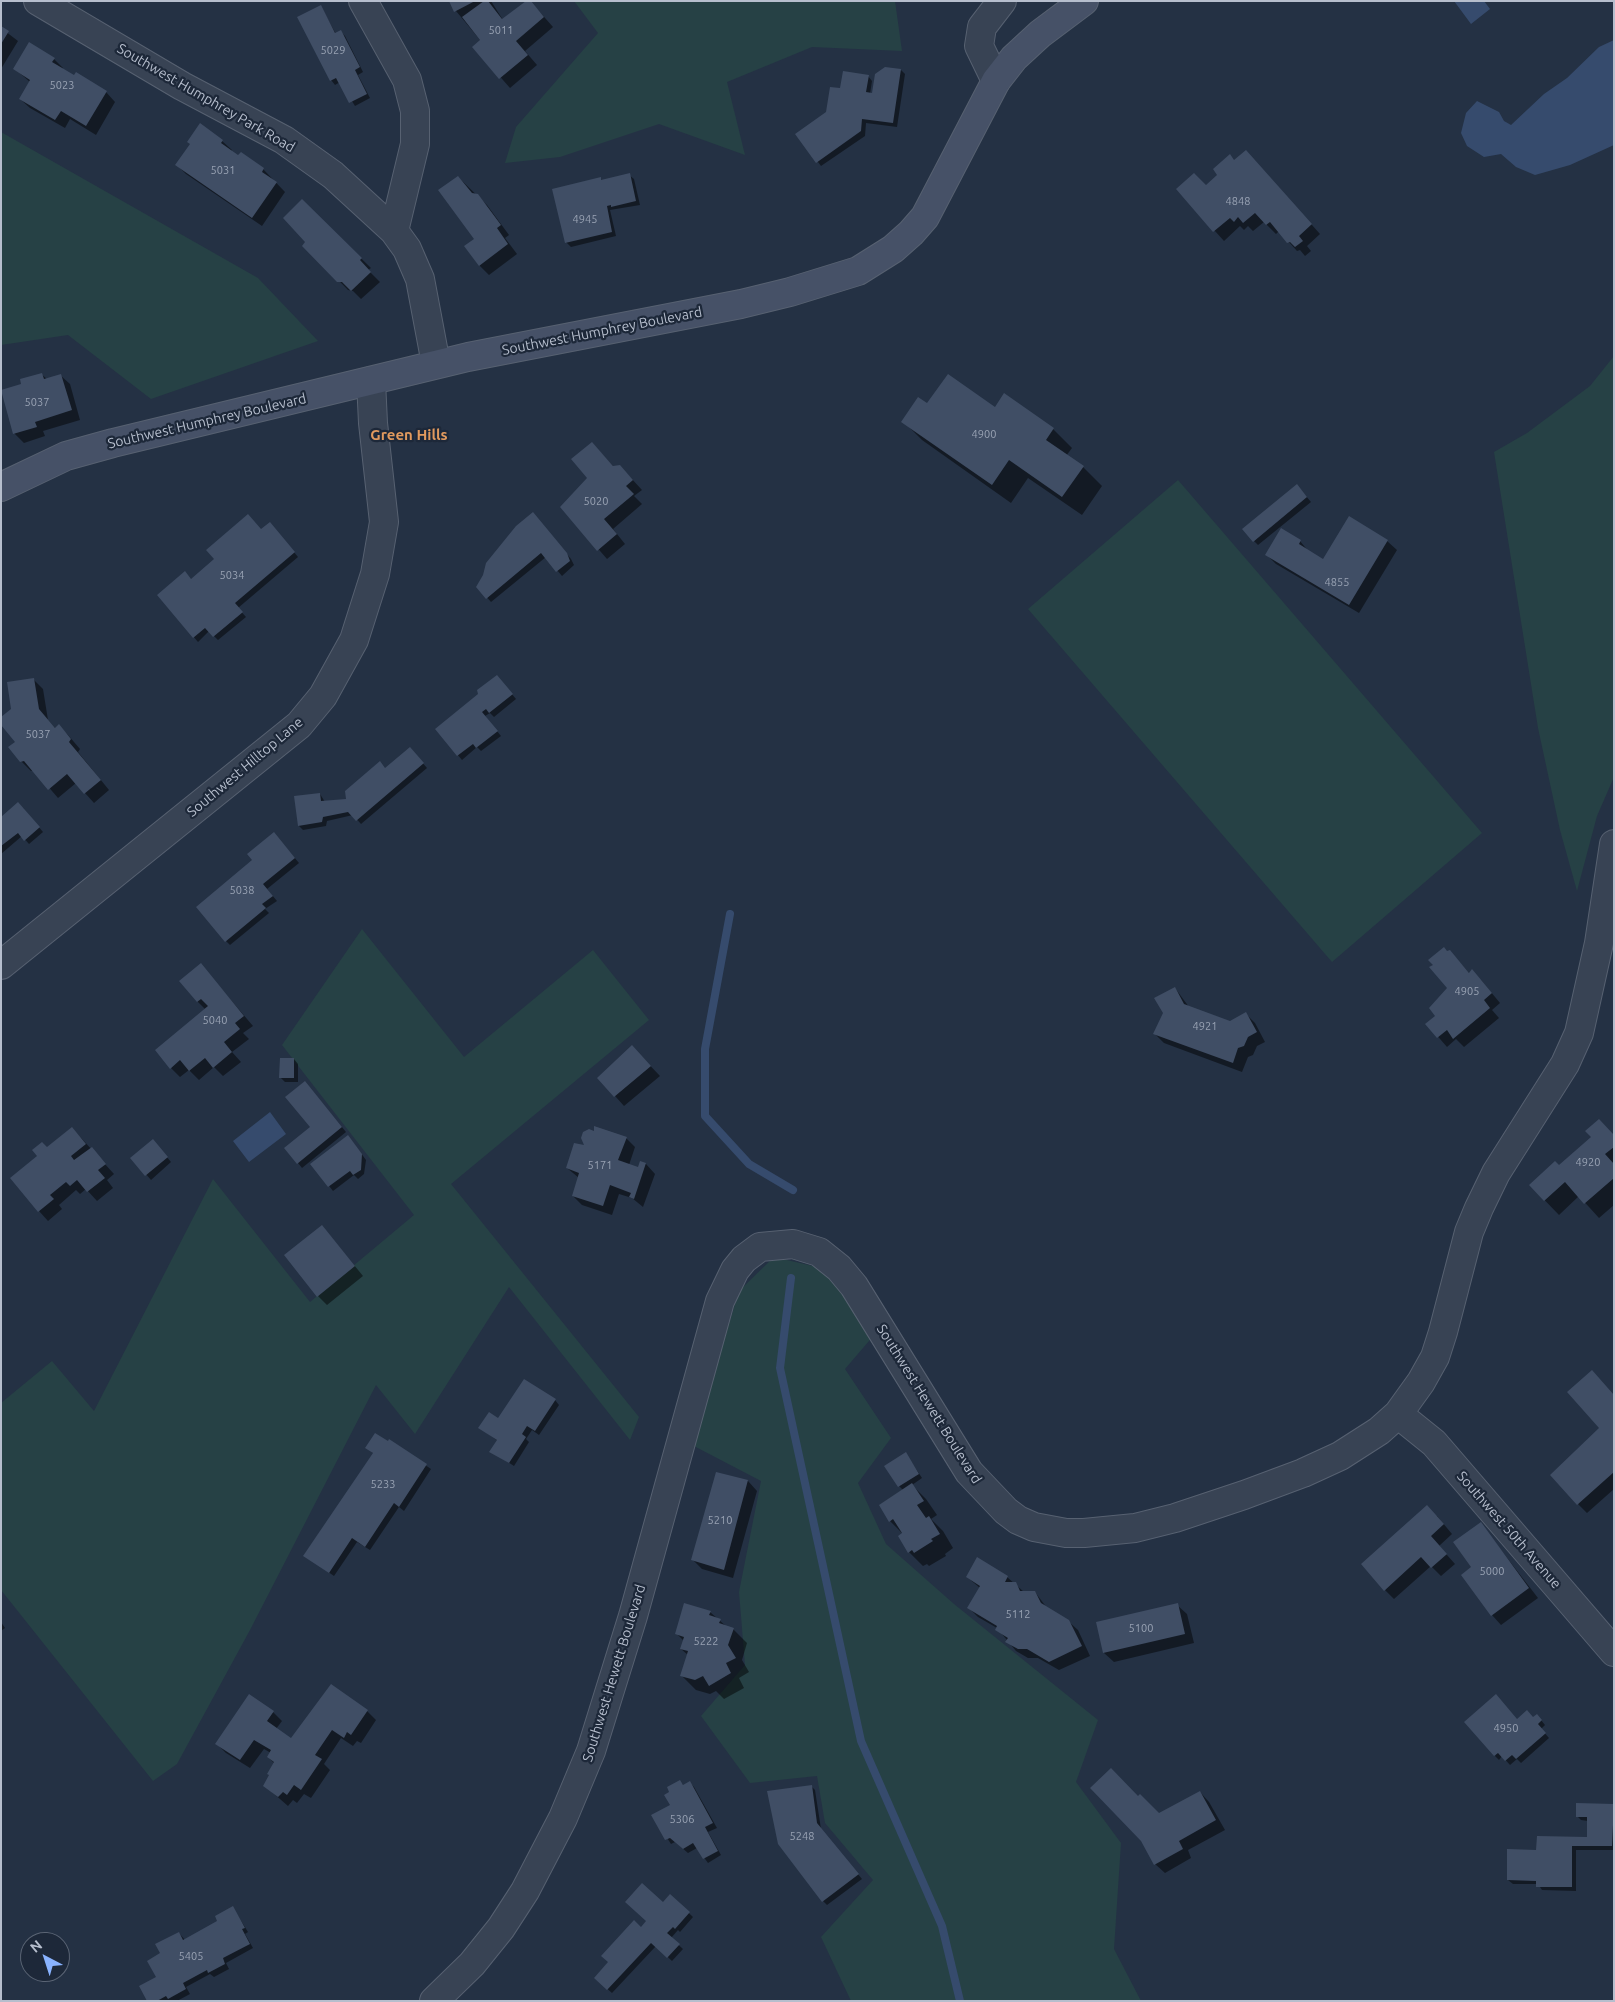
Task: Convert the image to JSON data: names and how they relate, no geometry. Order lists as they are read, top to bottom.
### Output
{
  "streets": {
    "main road": ["Southwest Humphrey Boulevard"],
    "street": [
      "Southwest Humphrey Park Road",
      "Southwest Hilltop Lane",
      "Southwest Hewett Boulevard",
      "Southwest 50th Avenue"
    ]
  },
  "crossings": [
    ["Southwest Humphrey Park Road", "Southwest Humphrey Boulevard"],
    ["Southwest Humphrey Boulevard", "Southwest Hilltop Lane"],
    ["Southwest Hewett Boulevard", "Southwest 50th Avenue"]
  ],
  "districts": ["Green Hills"],
  "house_numbers": [
    "5011",
    "5029",
    "5023",
    "5031",
    "4848",
    "4945",
    "5037",
    "4900",
    "5020",
    "5034",
    "4855",
    "5037",
    "5038",
    "4905",
    "5040",
    "4921",
    "4920",
    "5171",
    "5233",
    "5210",
    "5000",
    "5112",
    "5100",
    "5222",
    "4950",
    "5306",
    "5248",
    "5405"
  ],
  "north": "top left"
}
